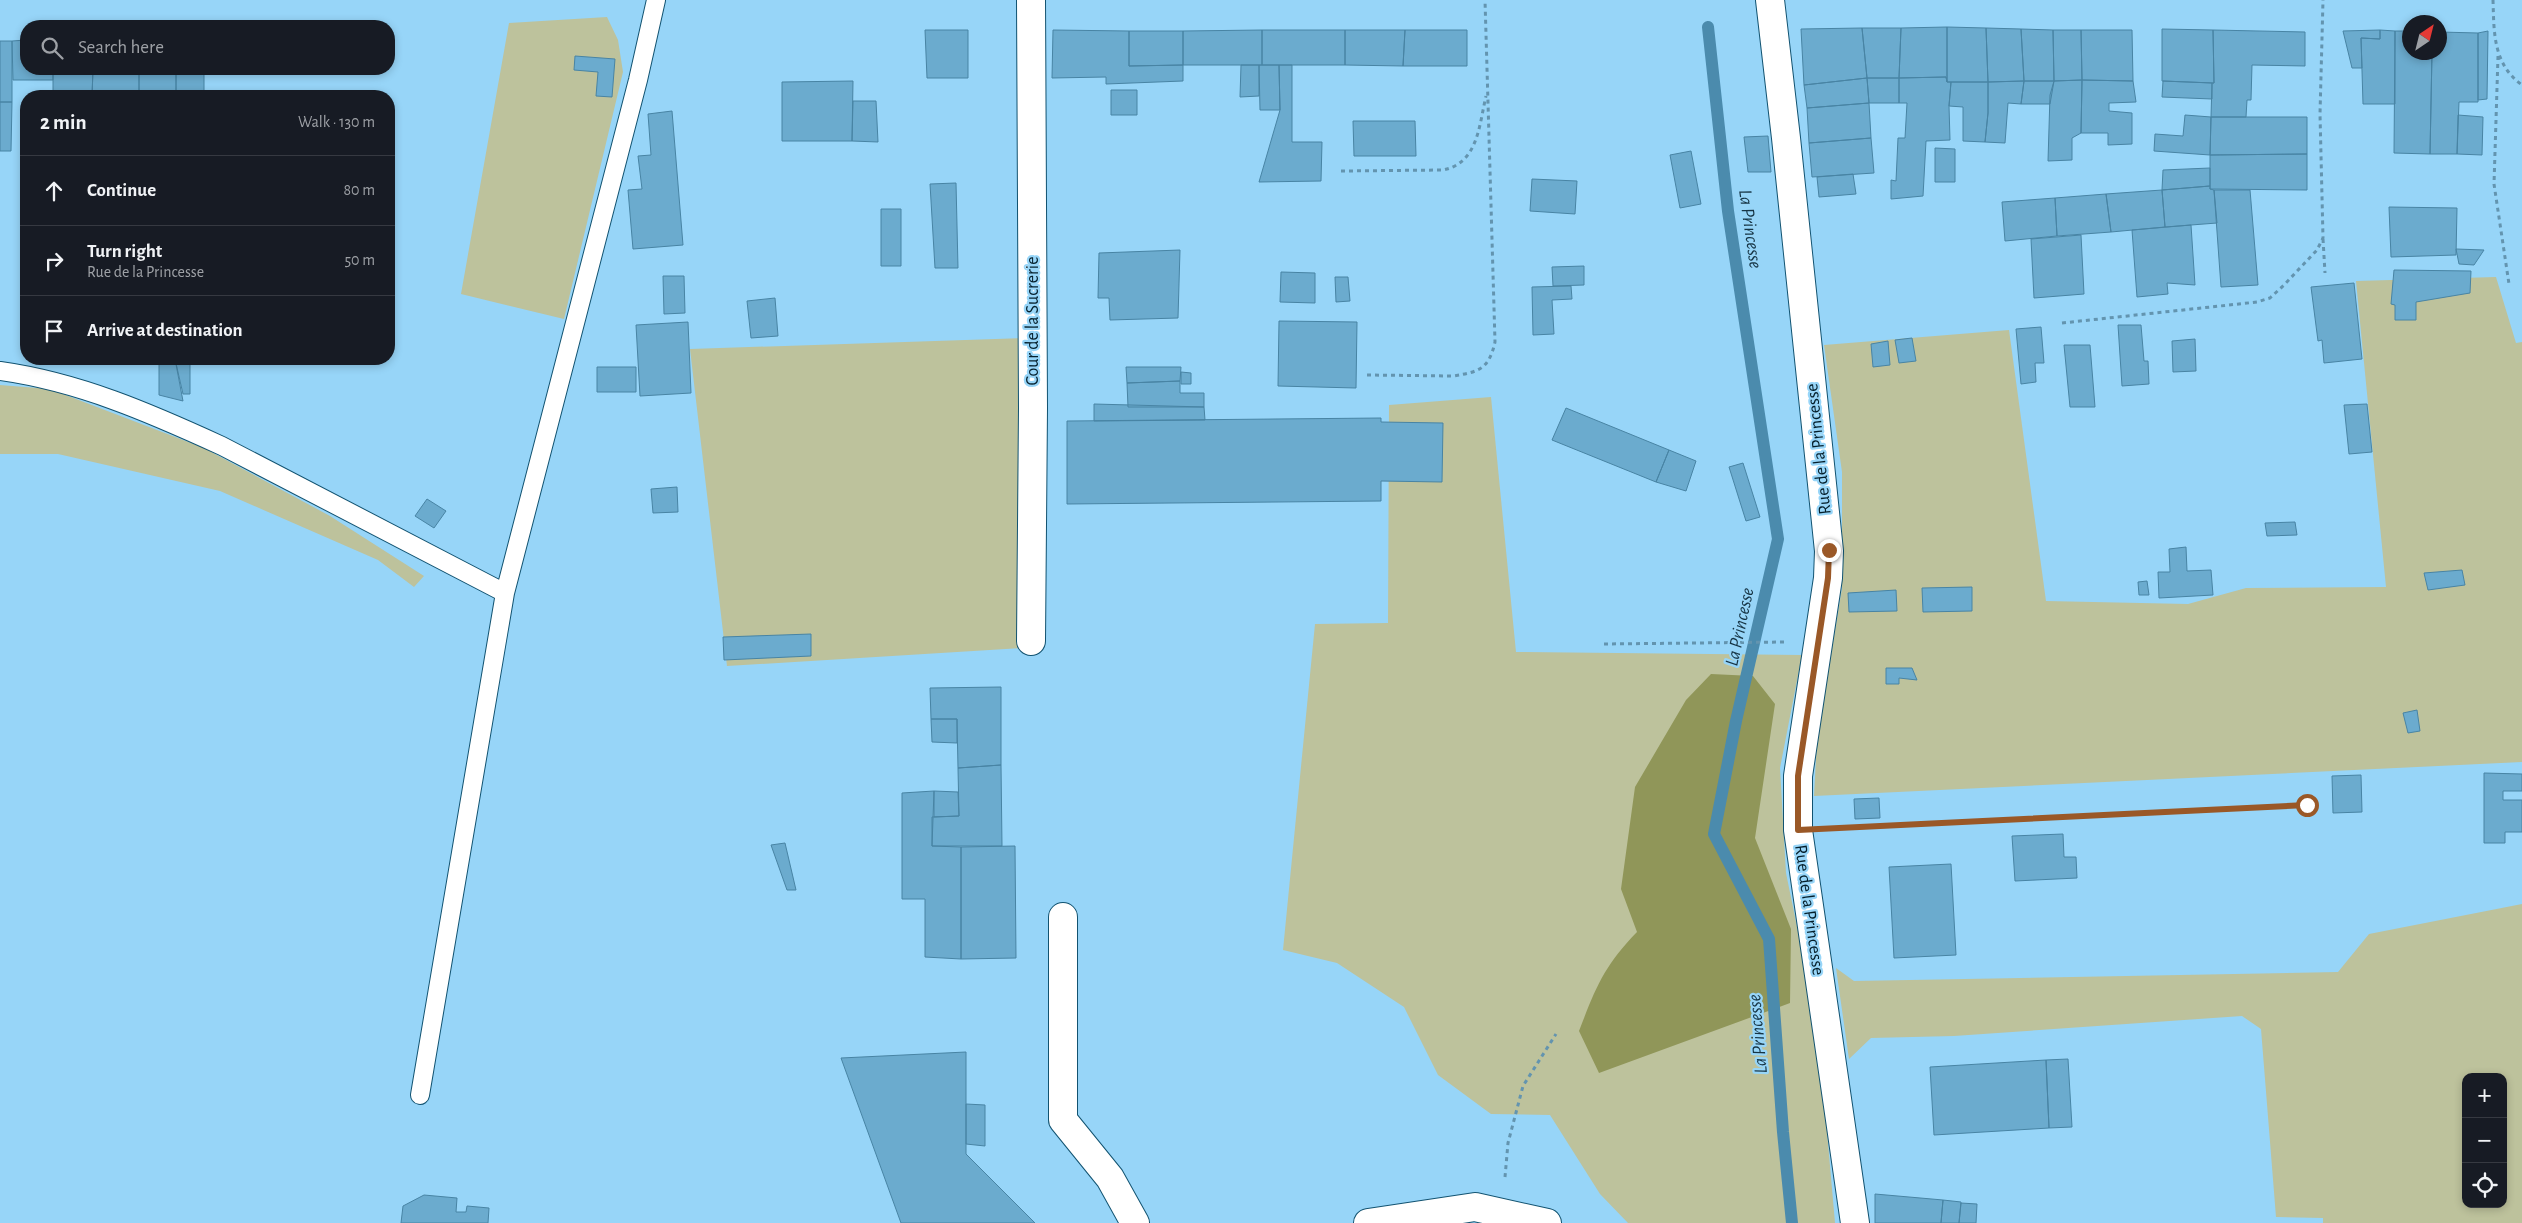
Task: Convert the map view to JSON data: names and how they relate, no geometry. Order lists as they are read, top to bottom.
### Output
{
  "streets": {
    "street": ["Cour de la Sucrerie", "Rue de la Princesse"]
  },
  "water": ["La Princesse"],
  "north": "top right",
  "page": {
    "search": "Search here",
    "heading": ["2 min", "Walk · 130 m"],
    "list": [
      ["Continue", "80 m"],
      ["Turn right", "Rue de la Princesse", "50 m"],
      "Arrive at destination"
    ],
    "map_buttons": ["+", "−"]
  }
}
